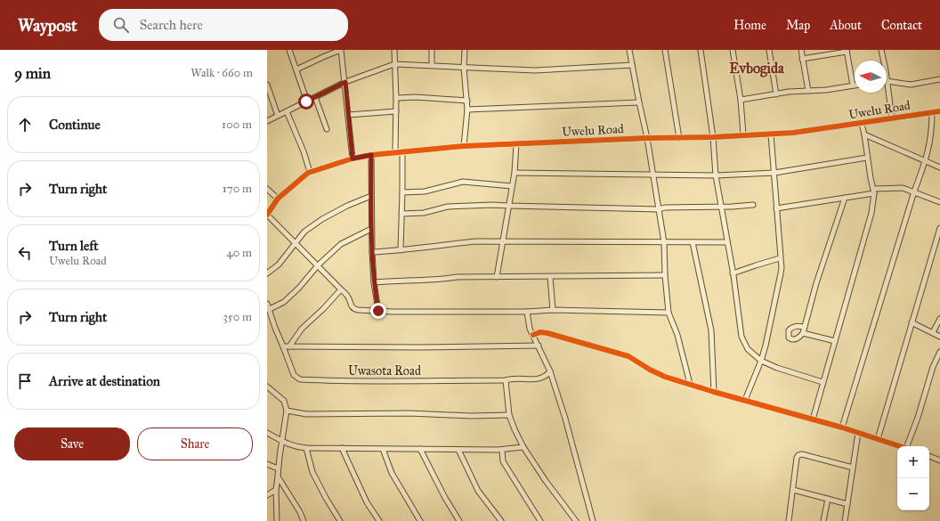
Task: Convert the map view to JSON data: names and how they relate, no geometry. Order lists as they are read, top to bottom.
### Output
{
  "streets": {
    "street": ["Uwelu Road", "Uwasota Road"]
  },
  "districts": ["Evbogida"],
  "north": "left",
  "page": {
    "header": "Waypost",
    "search": "Search here",
    "nav": [
      "Home",
      "Map",
      "About",
      "Contact"
    ],
    "heading": ["9 min", "Walk · 660 m"],
    "list": [
      ["Continue", "100 m"],
      ["Turn right", "170 m"],
      ["Turn left", "Uwelu Road", "40 m"],
      ["Turn right", "350 m"],
      "Arrive at destination"
    ],
    "buttons": ["Save", "Share"],
    "map_buttons": ["+", "−"]
  }
}
